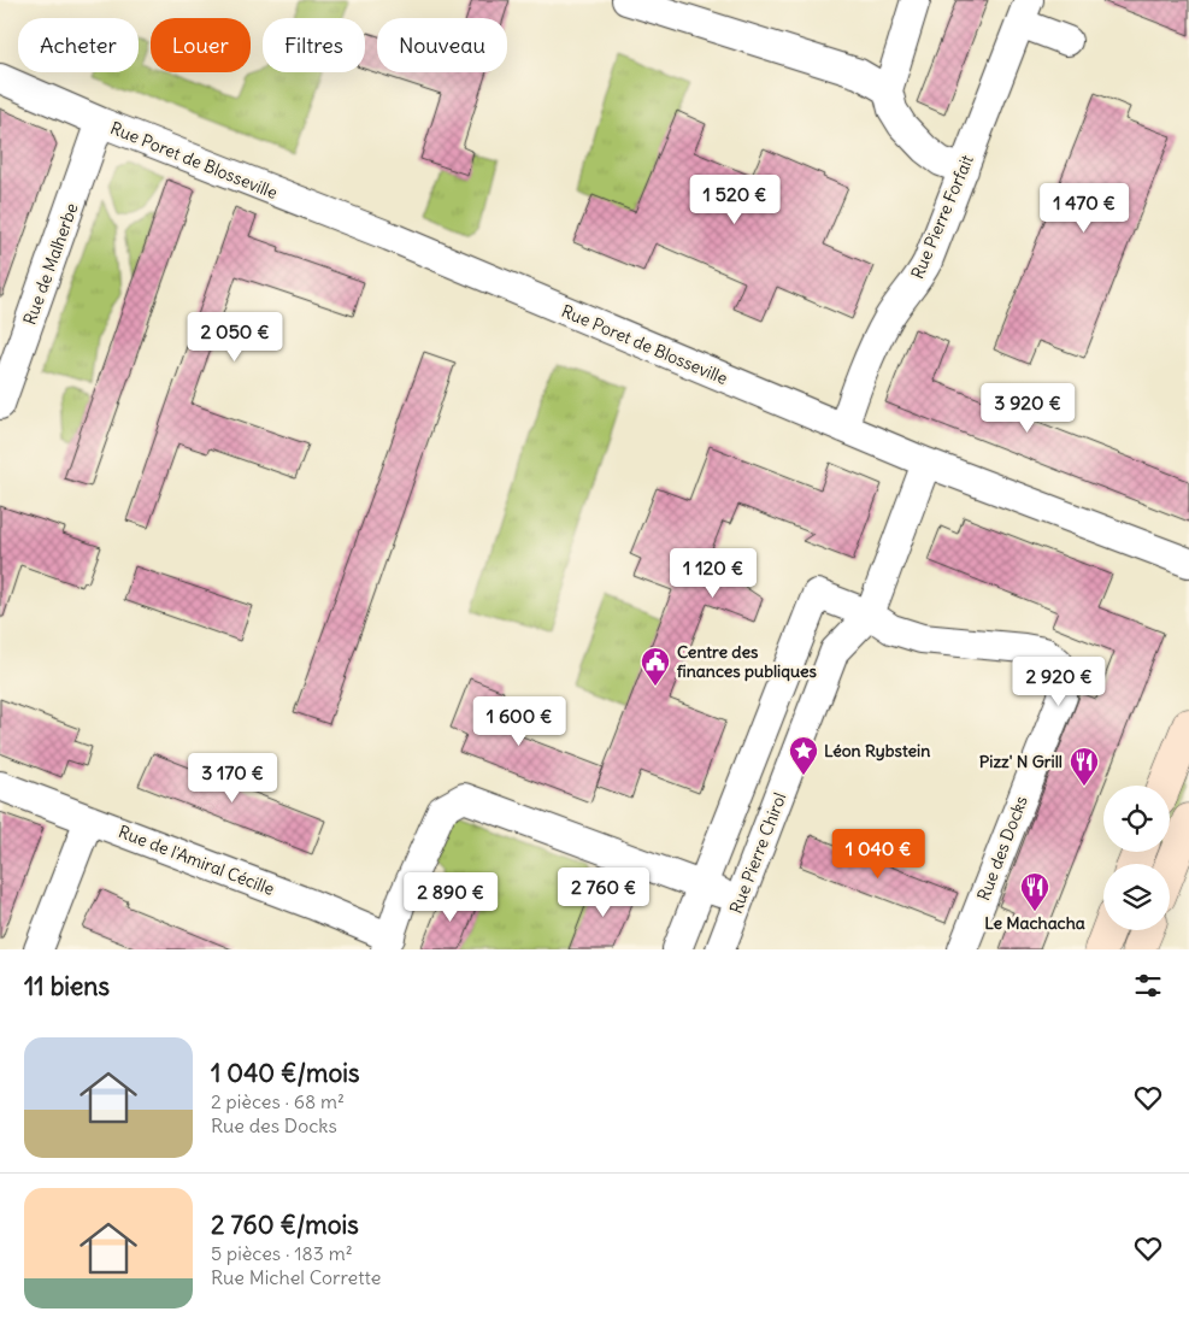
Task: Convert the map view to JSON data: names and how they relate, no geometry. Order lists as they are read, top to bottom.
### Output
{
  "streets": {
    "street": [
      "Rue Poret de Blosseville",
      "Rue Pierre Forfait",
      "Rue de Malherbe",
      "Rue des Docks",
      "Rue Pierre Chirol",
      "Rue de l'Amiral Cécille"
    ]
  },
  "crossings": [
    ["Rue Poret de Blosseville", "Rue Pierre Forfait"],
    ["Rue Poret de Blosseville", "Rue de Malherbe"],
    ["Rue Poret de Blosseville", "Rue Pierre Chirol"],
    ["Rue des Docks", "Rue Pierre Chirol"]
  ],
  "places": {
    "public building": ["Centre des finances publiques"],
    "place": ["Léon Rybstein"],
    "restaurant": ["Pizz' N Grill", "Le Machacha"]
  },
  "page": {
    "chip": [
      "Acheter",
      "Louer",
      "Filtres",
      "Nouveau"
    ],
    "price": [
      "1 520 €",
      "1 470 €",
      "2 050 €",
      "3 920 €",
      "1 120 €",
      "2 920 €",
      "1 600 €",
      "3 170 €",
      "1 040 €",
      "2 760 €",
      "2 890 €"
    ],
    "heading": "11 biens",
    "list": [
      {
        "name": "1 040 €/mois",
        "note": "2 pièces · 68 m² · Rue des Docks"
      },
      {
        "name": "2 760 €/mois",
        "note": "5 pièces · 183 m² · Rue Michel Corrette"
      }
    ]
  }
}
